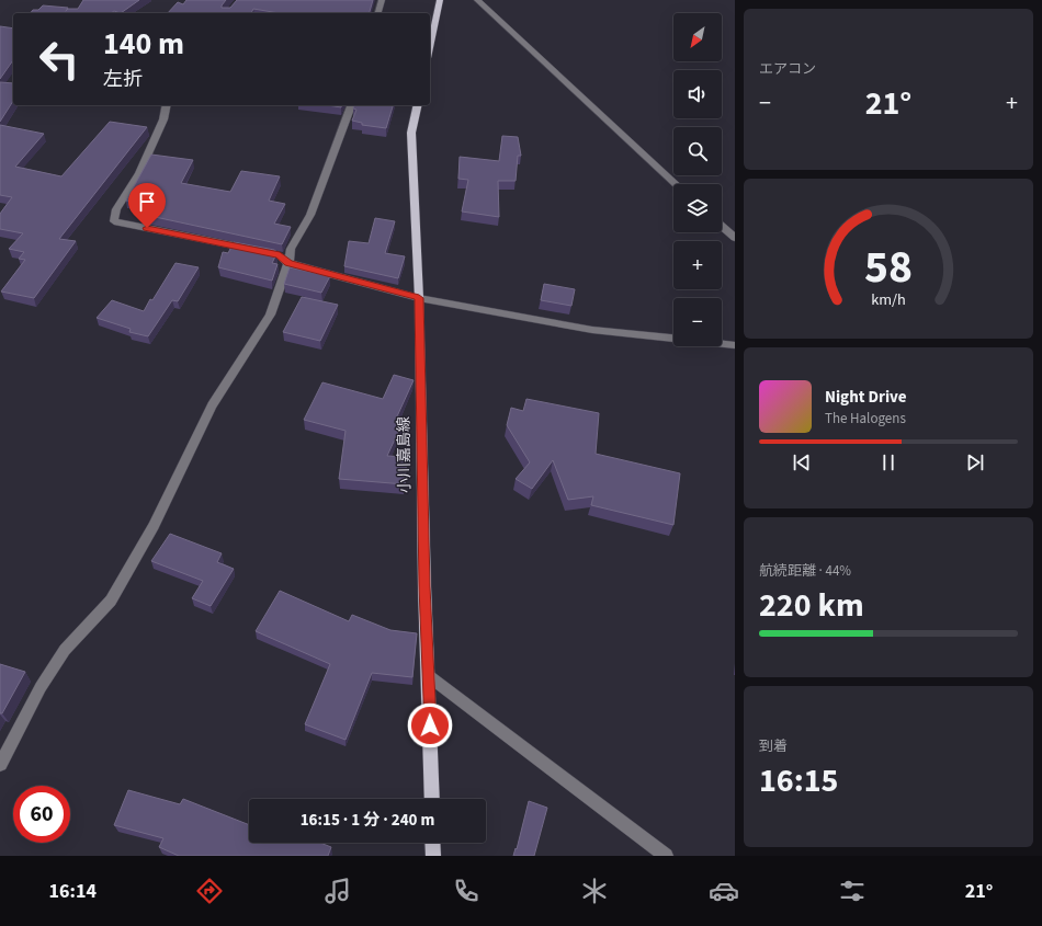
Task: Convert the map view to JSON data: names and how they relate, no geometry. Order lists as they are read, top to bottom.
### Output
{
  "streets": {
    "main road": ["小川嘉島線"]
  },
  "north": "bottom left",
  "page": {
    "tile": [
      "エアコン",
      ["航続距離 · 44%", "220 km"],
      ["到着", "16:15"]
    ],
    "map_buttons": ["+", "−"],
    "turn": ["140 m", "左折"],
    "heat": ["−", "21°", "+"],
    "song": ["Night Drive", "The Halogens"],
    "limit": "60",
    "trip": "16:15 · 1 分 · 240 m",
    "tabs": ["16:14", "21°"],
    "gauge": ["58", "km/h"]
  }
}
